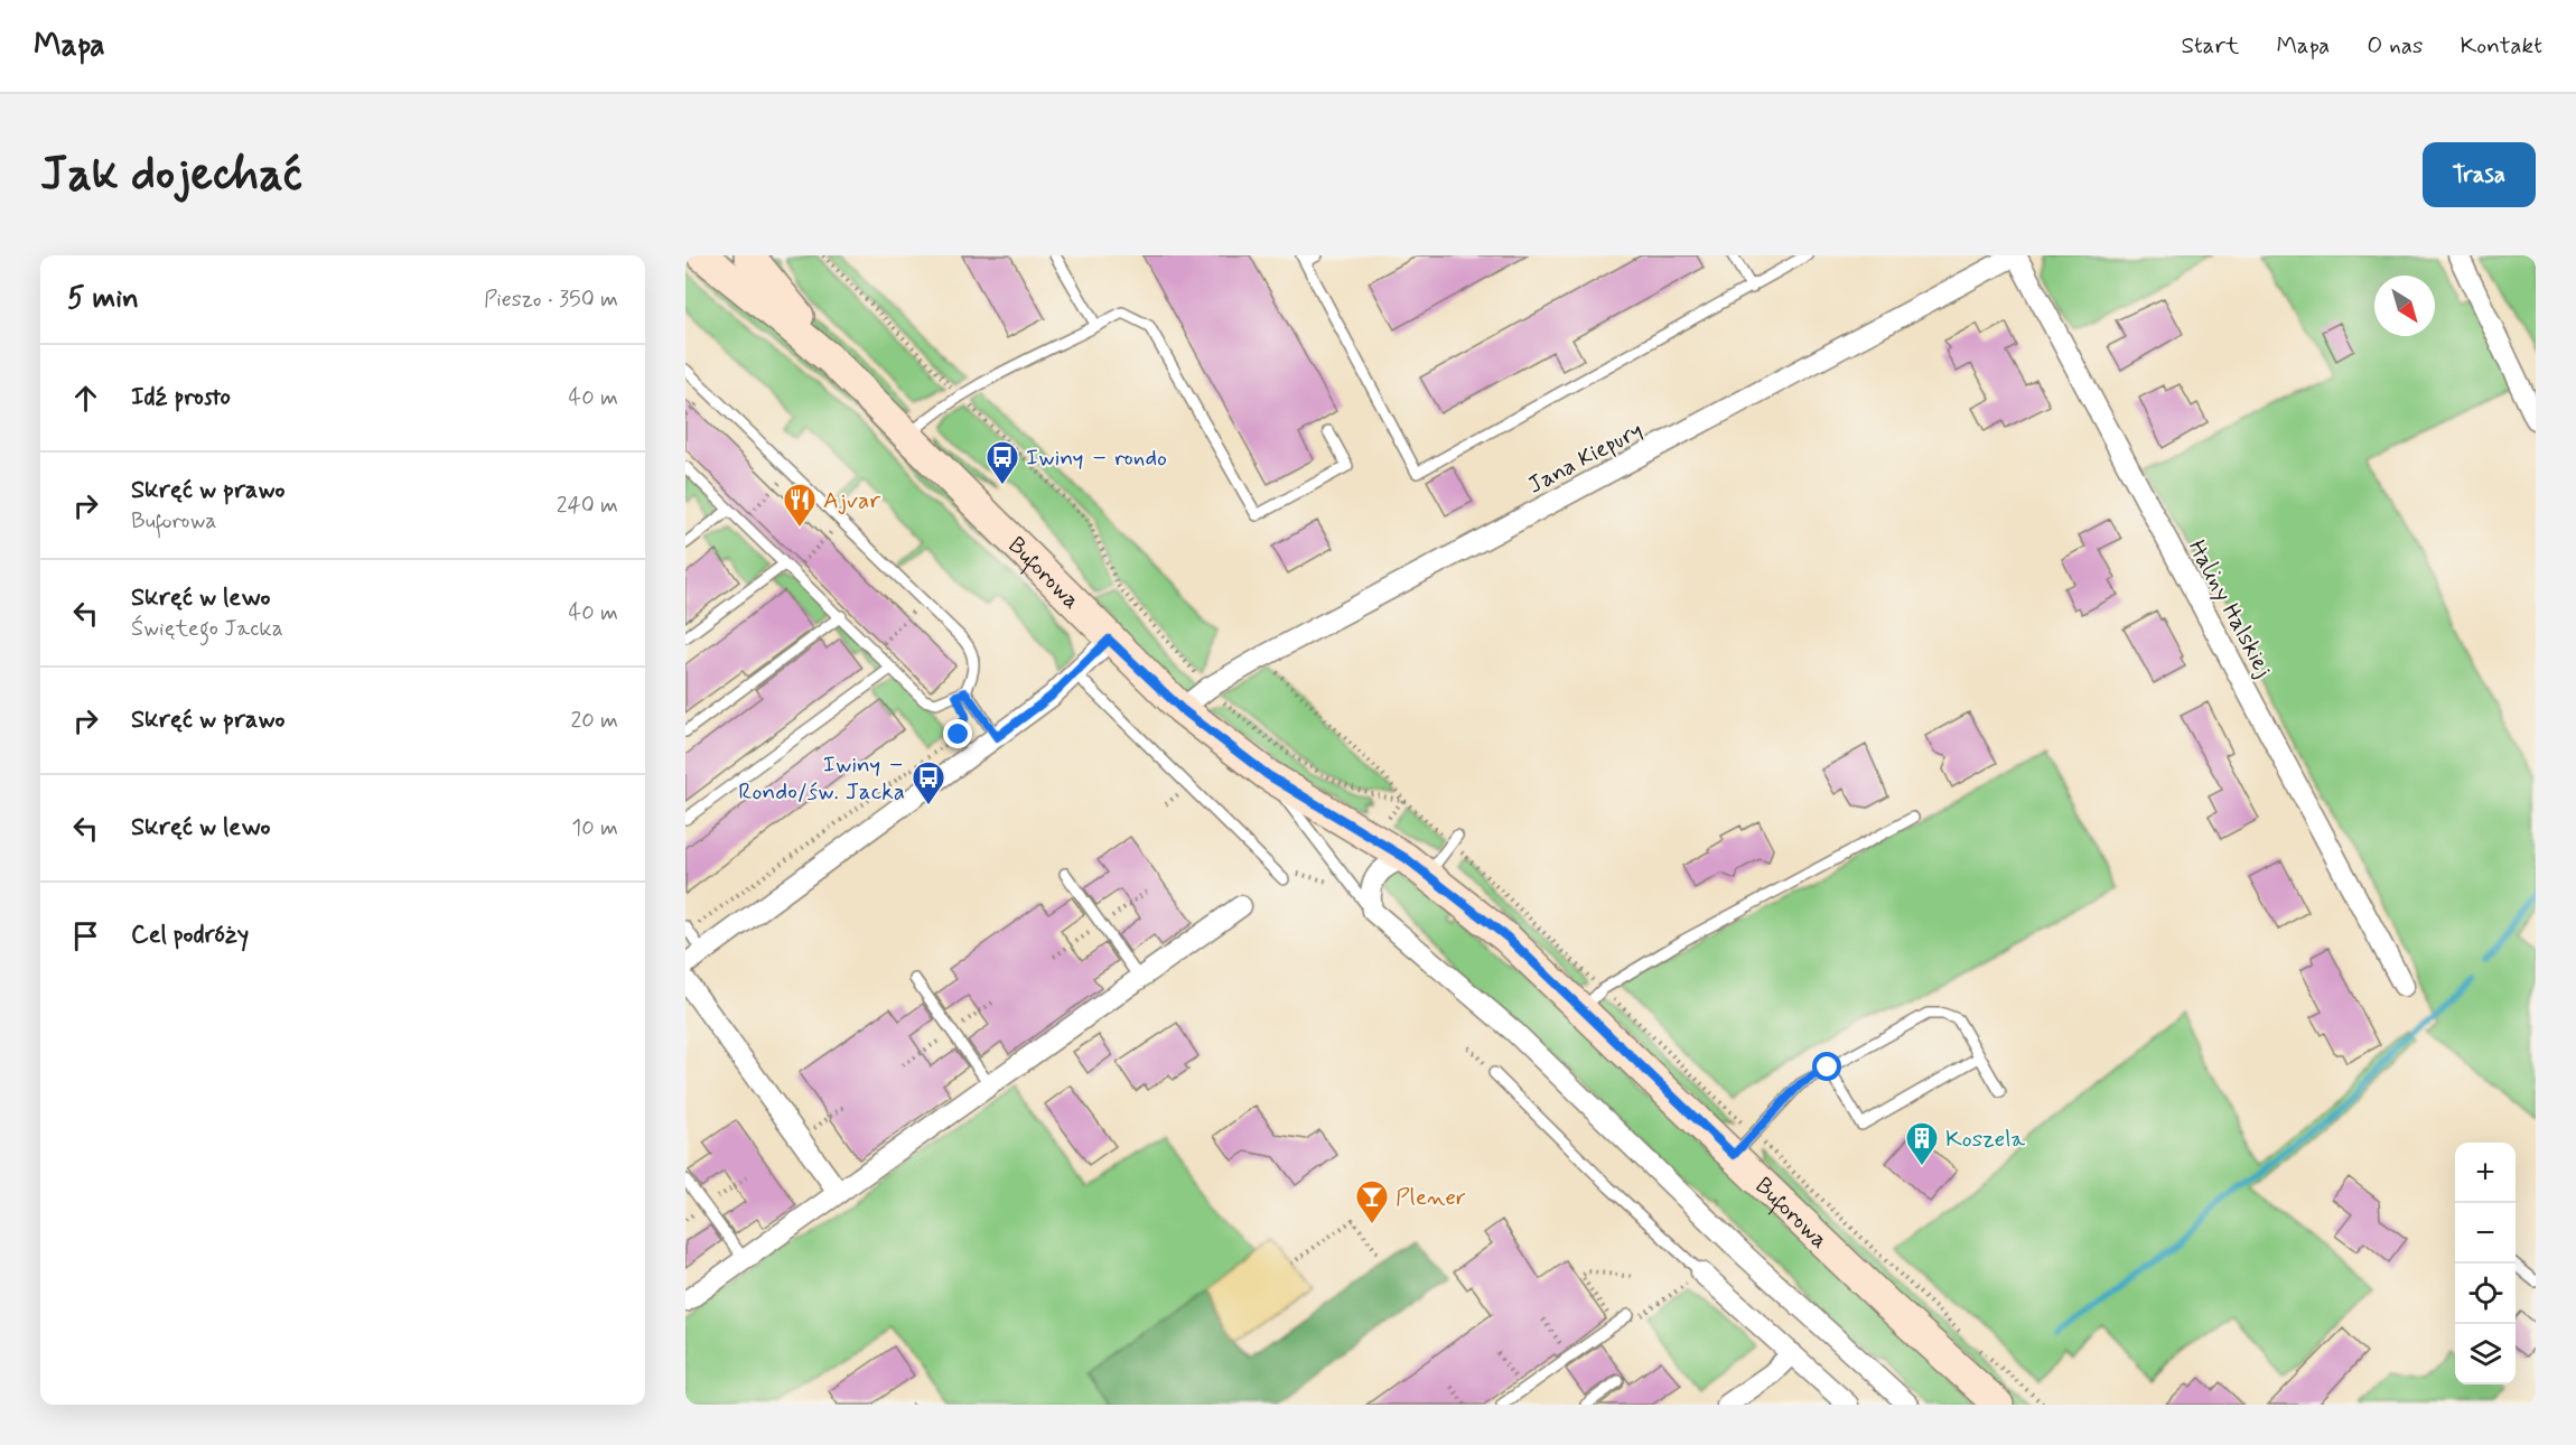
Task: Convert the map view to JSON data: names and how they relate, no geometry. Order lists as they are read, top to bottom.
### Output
{
  "streets": {
    "main road": ["Buforowa"],
    "street": ["Jana Kiepury", "Haliny Halskiej"]
  },
  "crossings": [
    ["Jana Kiepury", "Buforowa"],
    ["Jana Kiepury", "Haliny Halskiej"]
  ],
  "places": {
    "bus stop": ["Iwiny – rondo", "Iwiny – Rondo/św. Jacka"],
    "restaurant": ["Ajvar"],
    "building": ["Koszela"],
    "bar": ["Plener"]
  },
  "north": "bottom right",
  "page": {
    "header": "Mapa",
    "nav": [
      "Start",
      "Mapa",
      "O nas",
      "Kontakt"
    ],
    "buttons": "Trasa",
    "title": "Jak dojechać",
    "heading": ["5 min", "Pieszo · 350 m"],
    "list": [
      ["Idź prosto", "40 m"],
      ["Skręć w prawo", "Buforowa", "240 m"],
      ["Skręć w lewo", "Świętego Jacka", "40 m"],
      ["Skręć w prawo", "20 m"],
      ["Skręć w lewo", "10 m"],
      "Cel podróży"
    ],
    "map_buttons": ["+", "−"]
  }
}
